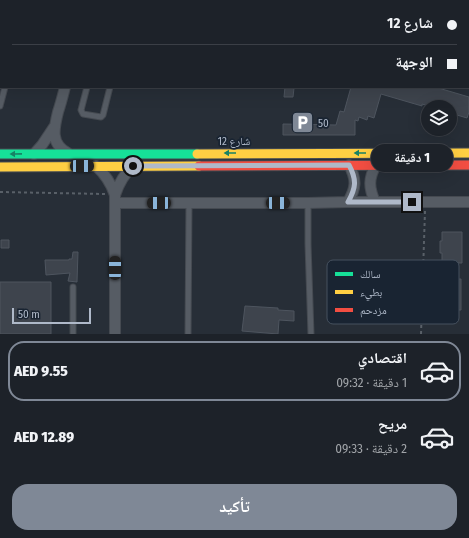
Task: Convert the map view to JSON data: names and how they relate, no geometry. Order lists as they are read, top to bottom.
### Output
{
  "streets": {
    "street": ["شارع 12"]
  },
  "places": {
    "parking": ["50"]
  },
  "legend": ["سالك", "بطيء", "مزدحم"],
  "scale_bar": "50 m",
  "page": {
    "banner": ["شارع 12", "الوجهة"],
    "bubble": "1 دقيقة",
    "scale": "50 m",
    "list": [
      {
        "name": "اقتصادي",
        "note": "1 دقيقة · 09:32",
        "value": "AED 9.55"
      },
      {
        "name": "مريح",
        "note": "2 دقيقة · 09:33",
        "value": "AED 12.89"
      }
    ],
    "buttons": "تأكيد"
  }
}
